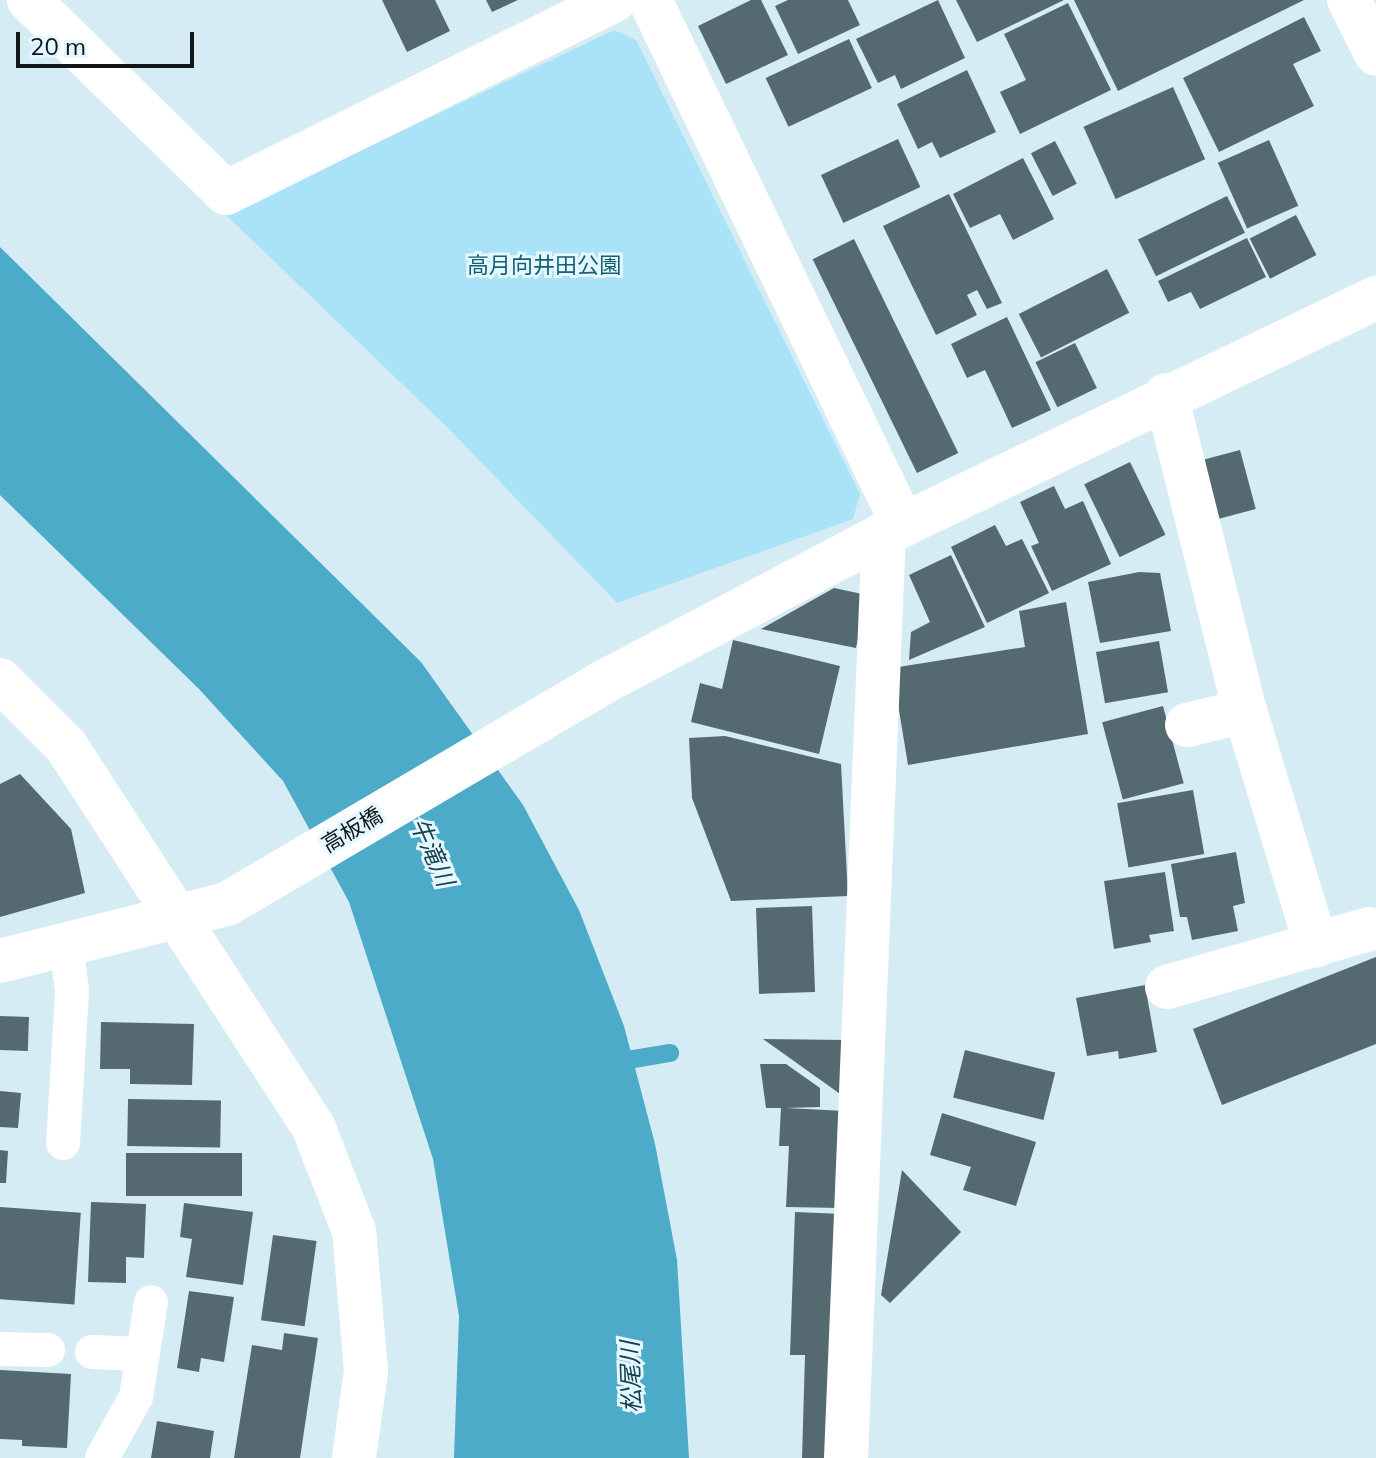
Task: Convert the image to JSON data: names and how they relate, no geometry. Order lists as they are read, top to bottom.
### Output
{
  "streets": {
    "street": ["高板橋"]
  },
  "water": ["牛滝川", "松尾川"],
  "parks": ["高月向井田公園"],
  "scale_bar": "20 m"
}
